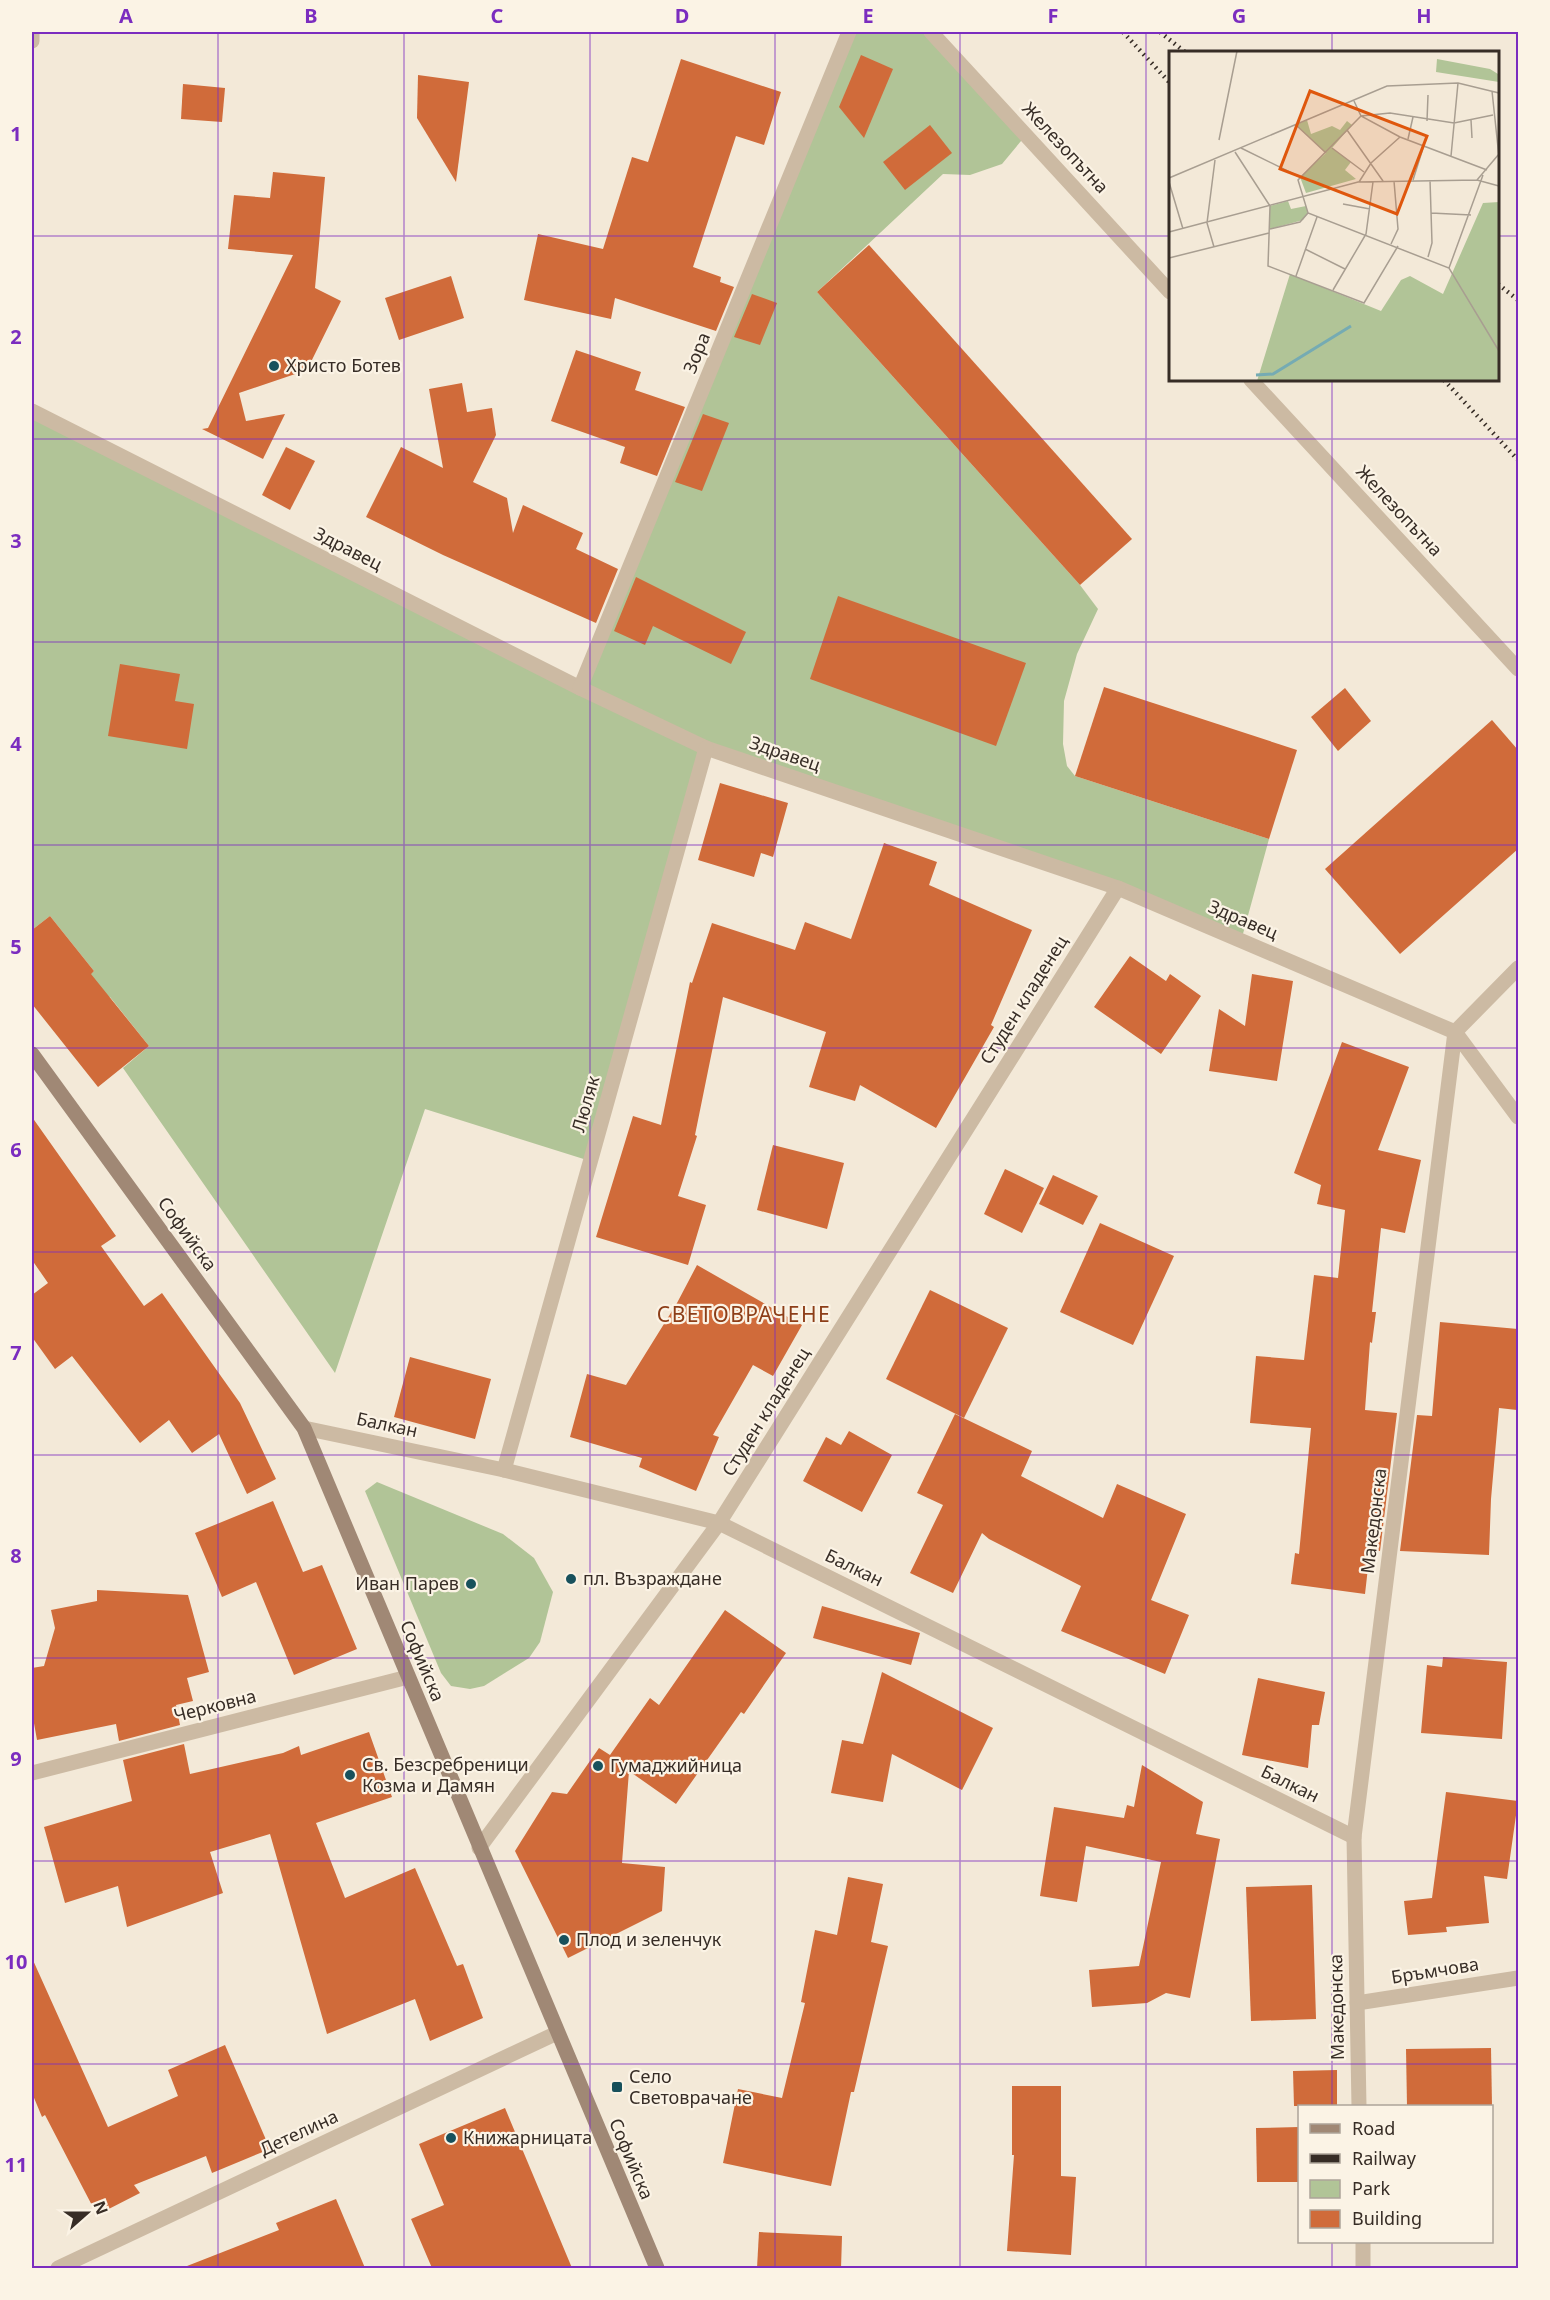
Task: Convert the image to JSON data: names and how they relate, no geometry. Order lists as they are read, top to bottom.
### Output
{
  "streets": {
    "street": [
      "Железопътна",
      "Зора",
      "Здравец",
      "Студен кладенец",
      "Люляк",
      "Софийска",
      "Балкан",
      "Македонска",
      "Черковна",
      "Бръмчова",
      "Детелина"
    ]
  },
  "crossings": [
    ["Зора", "Здравец"],
    ["Здравец", "Студен кладенец"],
    ["Здравец", "Люляк"],
    ["Здравец", "Македонска"],
    ["Студен кладенец", "Софийска"],
    ["Студен кладенец", "Балкан"],
    ["Люляк", "Балкан"],
    ["Софийска", "Балкан"],
    ["Софийска", "Черковна"],
    ["Софийска", "Детелина"],
    ["Балкан", "Македонска"],
    ["Македонска", "Бръмчова"]
  ],
  "districts": ["СВЕТОВРАЧЕНЕ"],
  "places": {
    "other": [
      "Христо Ботев",
      "пл. Възраждане",
      "Иван Парев",
      "Гумаджийница",
      "Св. Безсребреници Козма и Дамян",
      "Плод и зеленчук",
      "Книжарницата"
    ],
    "transit": ["Село Световрачане"]
  },
  "legend": [
    "Road",
    "Railway",
    "Park",
    "Building"
  ],
  "north": "right",
  "grid": {
    "columns": [
      "A",
      "B",
      "C",
      "D",
      "E",
      "F",
      "G",
      "H"
    ],
    "rows": [
      "1",
      "2",
      "3",
      "4",
      "5",
      "6",
      "7",
      "8",
      "9",
      "10",
      "11"
    ]
  }
}
